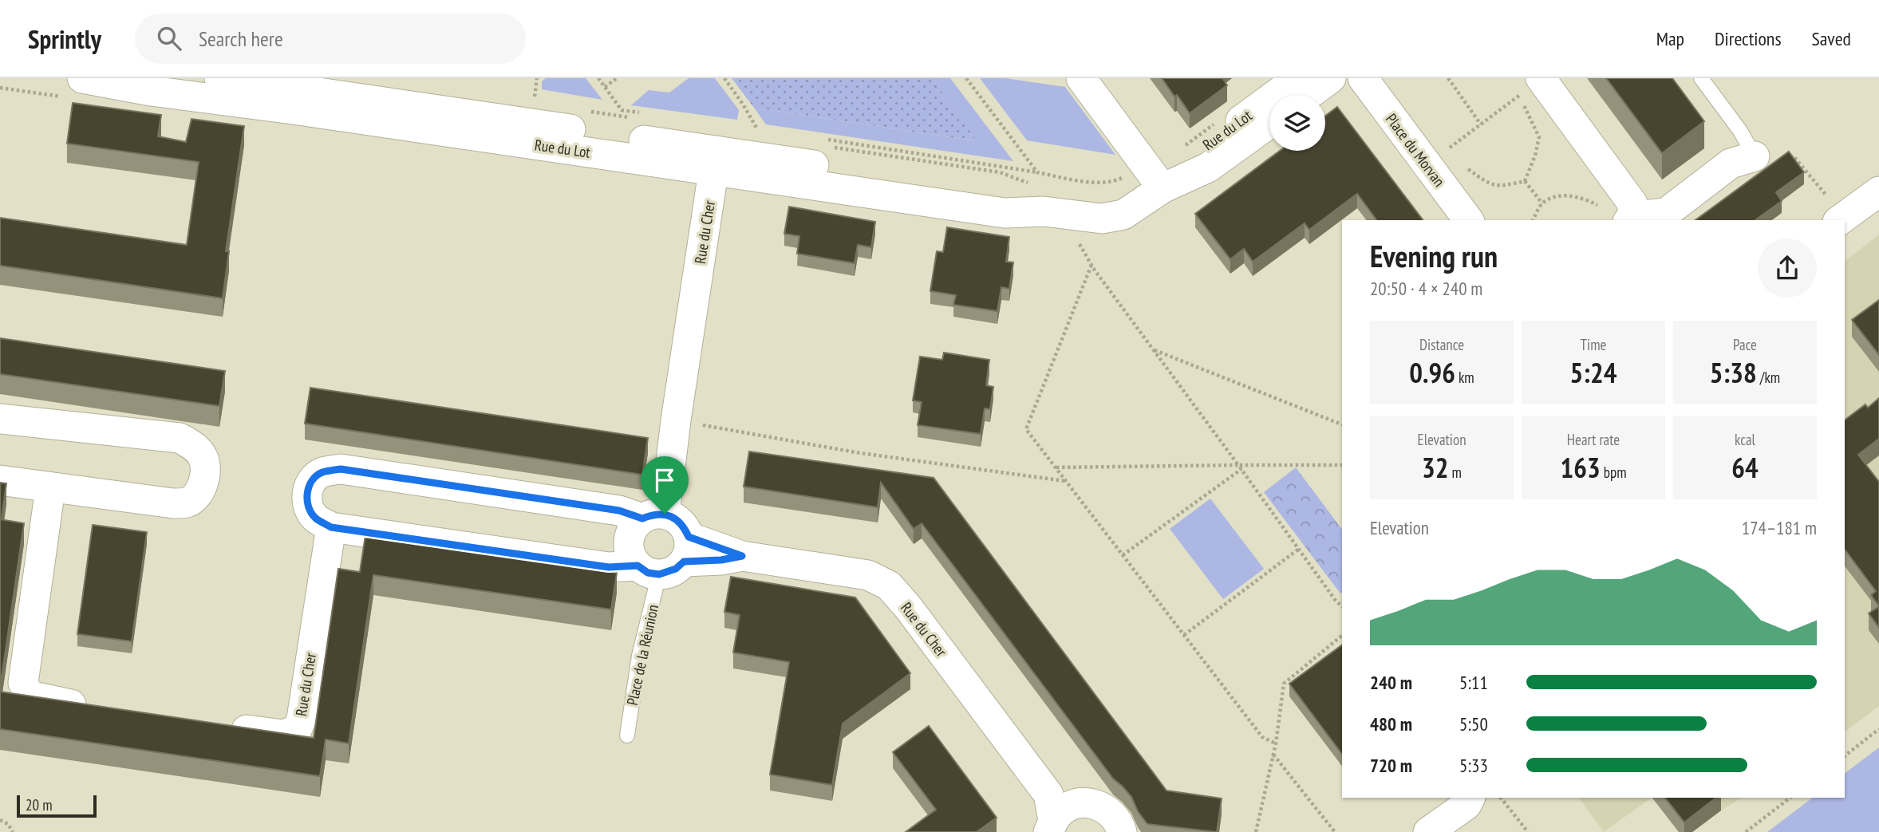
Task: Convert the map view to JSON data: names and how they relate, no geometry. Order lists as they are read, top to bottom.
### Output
{
  "streets": {
    "street": ["Rue du Lot", "Place du Morvan", "Rue du Cher"],
    "lane": ["Place de la Réunion"]
  },
  "crossings": [
    ["Rue du Lot", "Rue du Cher"],
    ["Rue du Cher", "Place de la Réunion"]
  ],
  "scale_bar": "20 m",
  "page": {
    "header": "Sprintly",
    "search": "Search here",
    "nav": ["Map", "Directions", "Saved"],
    "heading": ["Evening run", "20:50 · 4 × 240 m"],
    "stats": [
      ["Distance", "0.96 km"],
      ["Time", "5:24"],
      ["Pace", "5:38 /km"],
      ["Elevation", "32 m"],
      ["Heart rate", "163 bpm"],
      ["kcal", "64"]
    ],
    "chart": ["Elevation", "174–181 m"],
    "list": [
      {
        "name": "240 m",
        "note": "5:11"
      },
      {
        "name": "480 m",
        "note": "5:50"
      },
      {
        "name": "720 m",
        "note": "5:33"
      }
    ],
    "scale": "20 m"
  }
}
